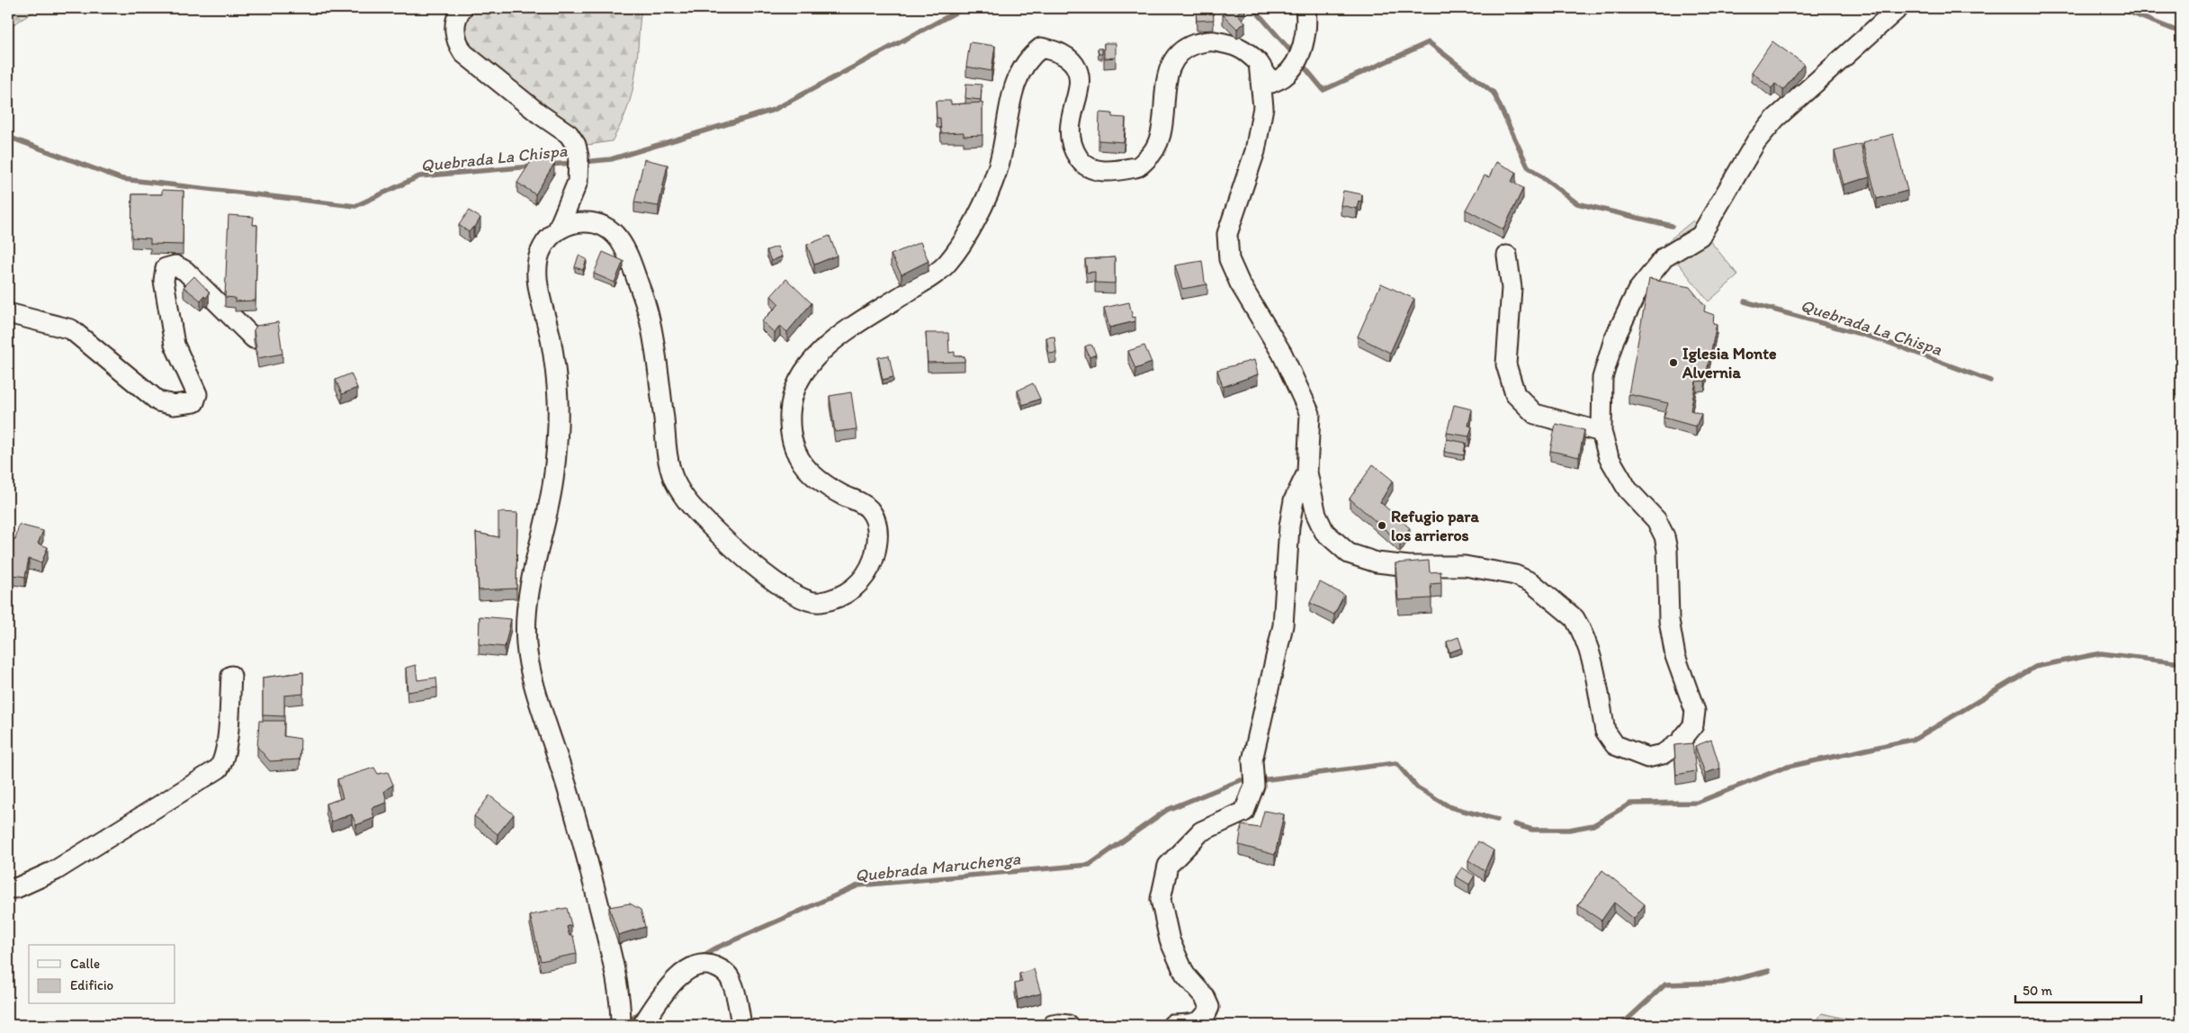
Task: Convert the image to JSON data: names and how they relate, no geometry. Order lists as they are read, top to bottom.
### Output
{
  "water": ["Quebrada La Chispa", "Quebrada Maruchenga"],
  "places": ["Iglesia Monte Alvernia", "Refugio para los arrieros"],
  "legend": ["Calle", "Edificio"],
  "scale_bar": "50 m"
}
